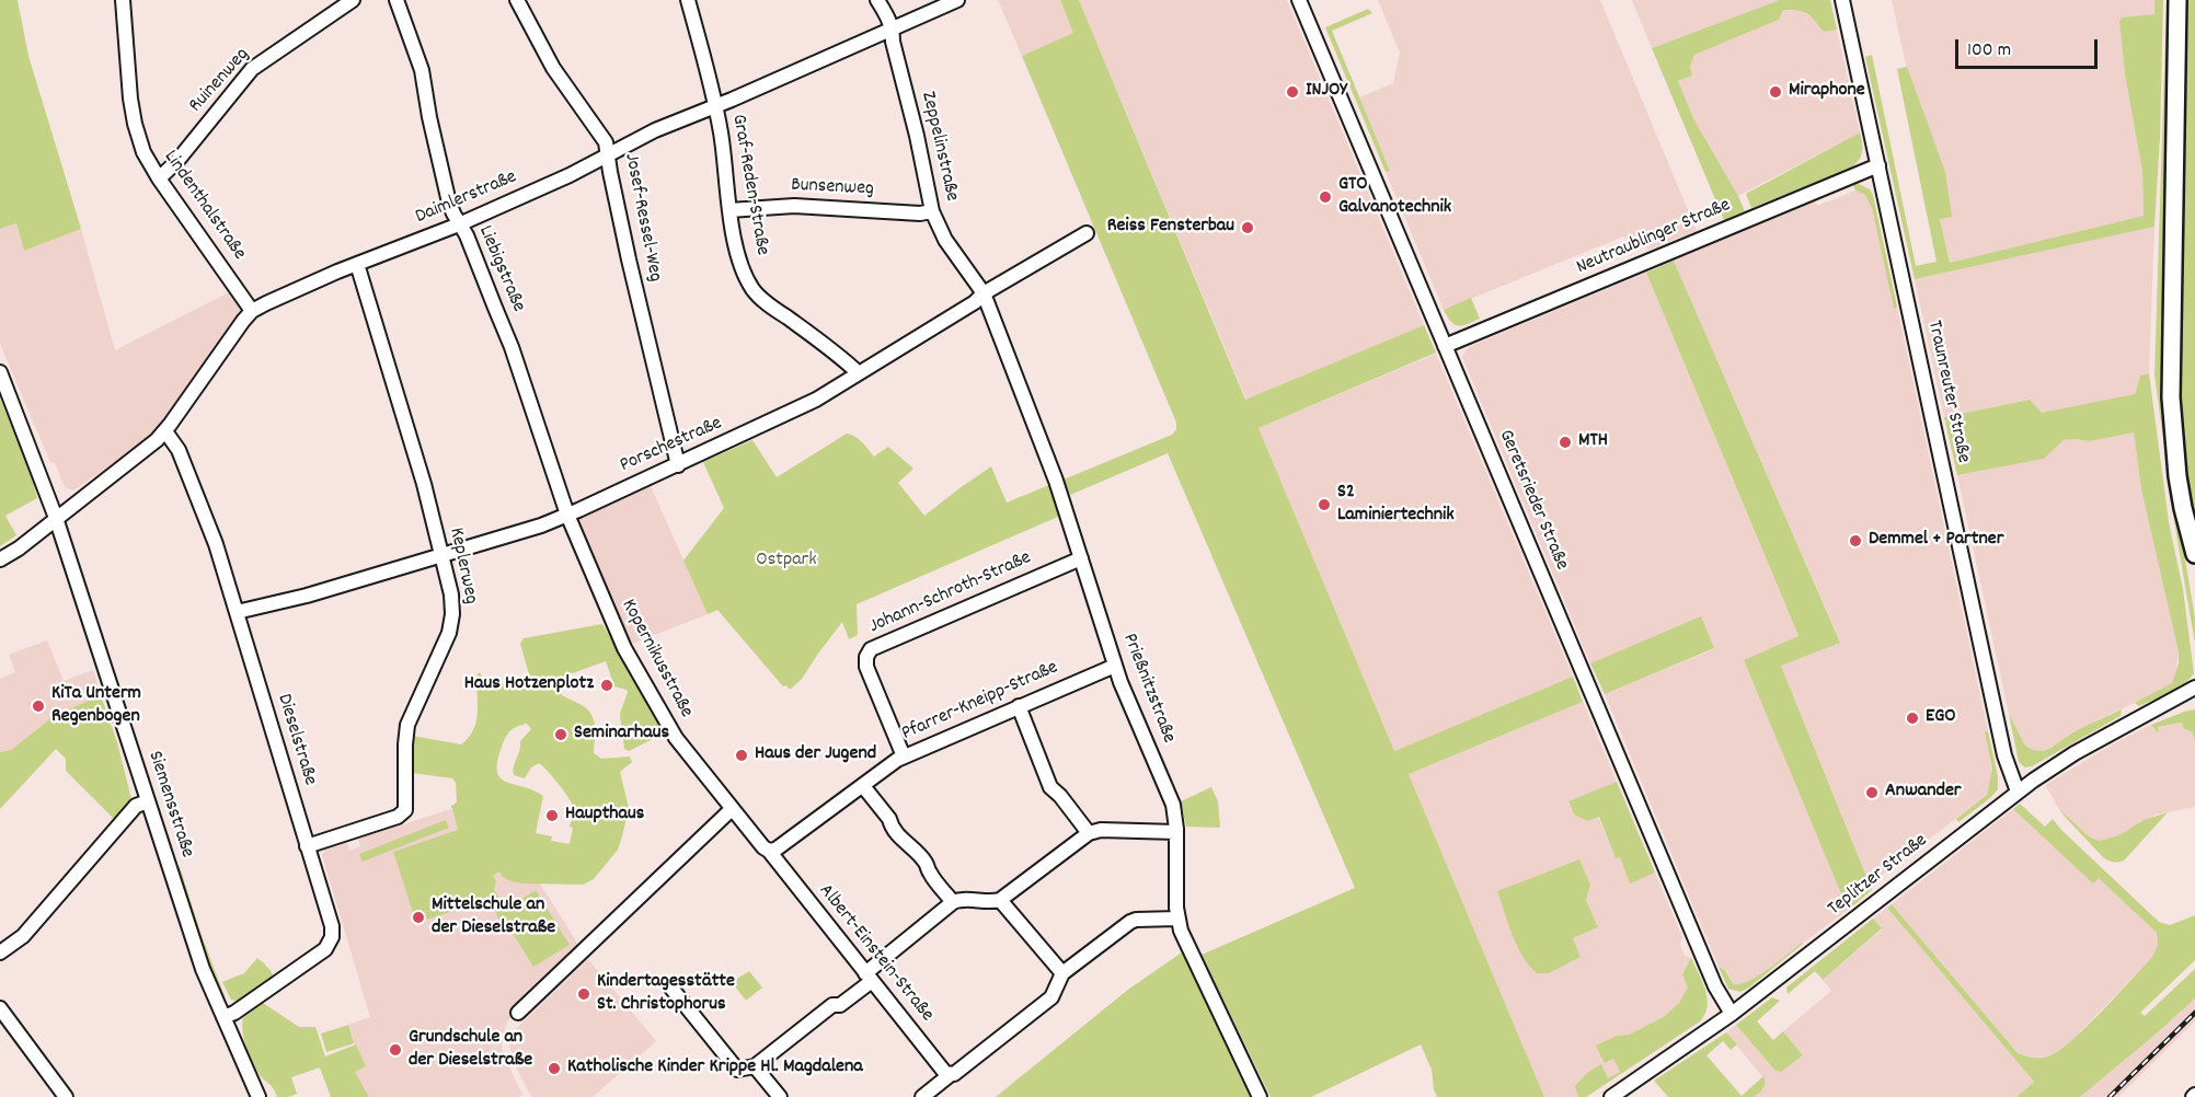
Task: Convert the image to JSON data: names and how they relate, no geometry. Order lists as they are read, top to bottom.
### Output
{
  "streets": {
    "street": [
      "Ruinenweg",
      "Zeppelinstraße",
      "Graf-Reden-Straße",
      "Bunsenweg",
      "Daimlerstraße",
      "Lindenthalstraße",
      "Josef-Ressel-Weg",
      "Neutraublinger Straße",
      "Liebigstraße",
      "Traunreuter Straße",
      "Porschestraße",
      "Geretsrieder Straße",
      "Keplerweg",
      "Johann-Schroth-Straße",
      "Kopernikusstraße",
      "Prießnitzstraße",
      "Pfarrer-Kneipp-Straße",
      "Dieselstraße",
      "Siemensstraße",
      "Teplitzer Straße",
      "Albert-Einstein-Straße"
    ]
  },
  "crossings": [
    ["Ruinenweg", "Lindenthalstraße"],
    ["Zeppelinstraße", "Bunsenweg"],
    ["Zeppelinstraße", "Daimlerstraße"],
    ["Zeppelinstraße", "Porschestraße"],
    ["Zeppelinstraße", "Prießnitzstraße"],
    ["Graf-Reden-Straße", "Bunsenweg"],
    ["Graf-Reden-Straße", "Daimlerstraße"],
    ["Graf-Reden-Straße", "Porschestraße"],
    ["Daimlerstraße", "Lindenthalstraße"],
    ["Daimlerstraße", "Josef-Ressel-Weg"],
    ["Daimlerstraße", "Liebigstraße"],
    ["Daimlerstraße", "Keplerweg"],
    ["Daimlerstraße", "Dieselstraße"],
    ["Daimlerstraße", "Siemensstraße"],
    ["Josef-Ressel-Weg", "Porschestraße"],
    ["Neutraublinger Straße", "Traunreuter Straße"],
    ["Neutraublinger Straße", "Geretsrieder Straße"],
    ["Liebigstraße", "Porschestraße"],
    ["Liebigstraße", "Kopernikusstraße"],
    ["Traunreuter Straße", "Teplitzer Straße"],
    ["Porschestraße", "Keplerweg"],
    ["Porschestraße", "Kopernikusstraße"],
    ["Porschestraße", "Prießnitzstraße"],
    ["Porschestraße", "Dieselstraße"],
    ["Geretsrieder Straße", "Teplitzer Straße"],
    ["Keplerweg", "Dieselstraße"],
    ["Johann-Schroth-Straße", "Prießnitzstraße"],
    ["Johann-Schroth-Straße", "Pfarrer-Kneipp-Straße"],
    ["Kopernikusstraße", "Pfarrer-Kneipp-Straße"],
    ["Kopernikusstraße", "Albert-Einstein-Straße"],
    ["Prießnitzstraße", "Pfarrer-Kneipp-Straße"],
    ["Pfarrer-Kneipp-Straße", "Albert-Einstein-Straße"],
    ["Dieselstraße", "Siemensstraße"]
  ],
  "parks": ["Ostpark"],
  "places": [
    "INJOY",
    "Miraphone",
    "GTO Galvanotechnik",
    "Reiss Fensterbau",
    "MTH",
    "S2 Laminiertechnik",
    "Demmel + Partner",
    "Haus Hotzenplotz",
    "KiTa Unterm Regenbogen",
    "EGO",
    "Seminarhaus",
    "Haus der Jugend",
    "Anwander",
    "Haupthaus",
    "Mittelschule an der Dieselstraße",
    "Kindertagesstätte St. Christophorus",
    "Grundschule an der Dieselstraße",
    "Katholische Kinder Krippe Hl. Magdalena"
  ],
  "scale_bar": "100 m"
}
